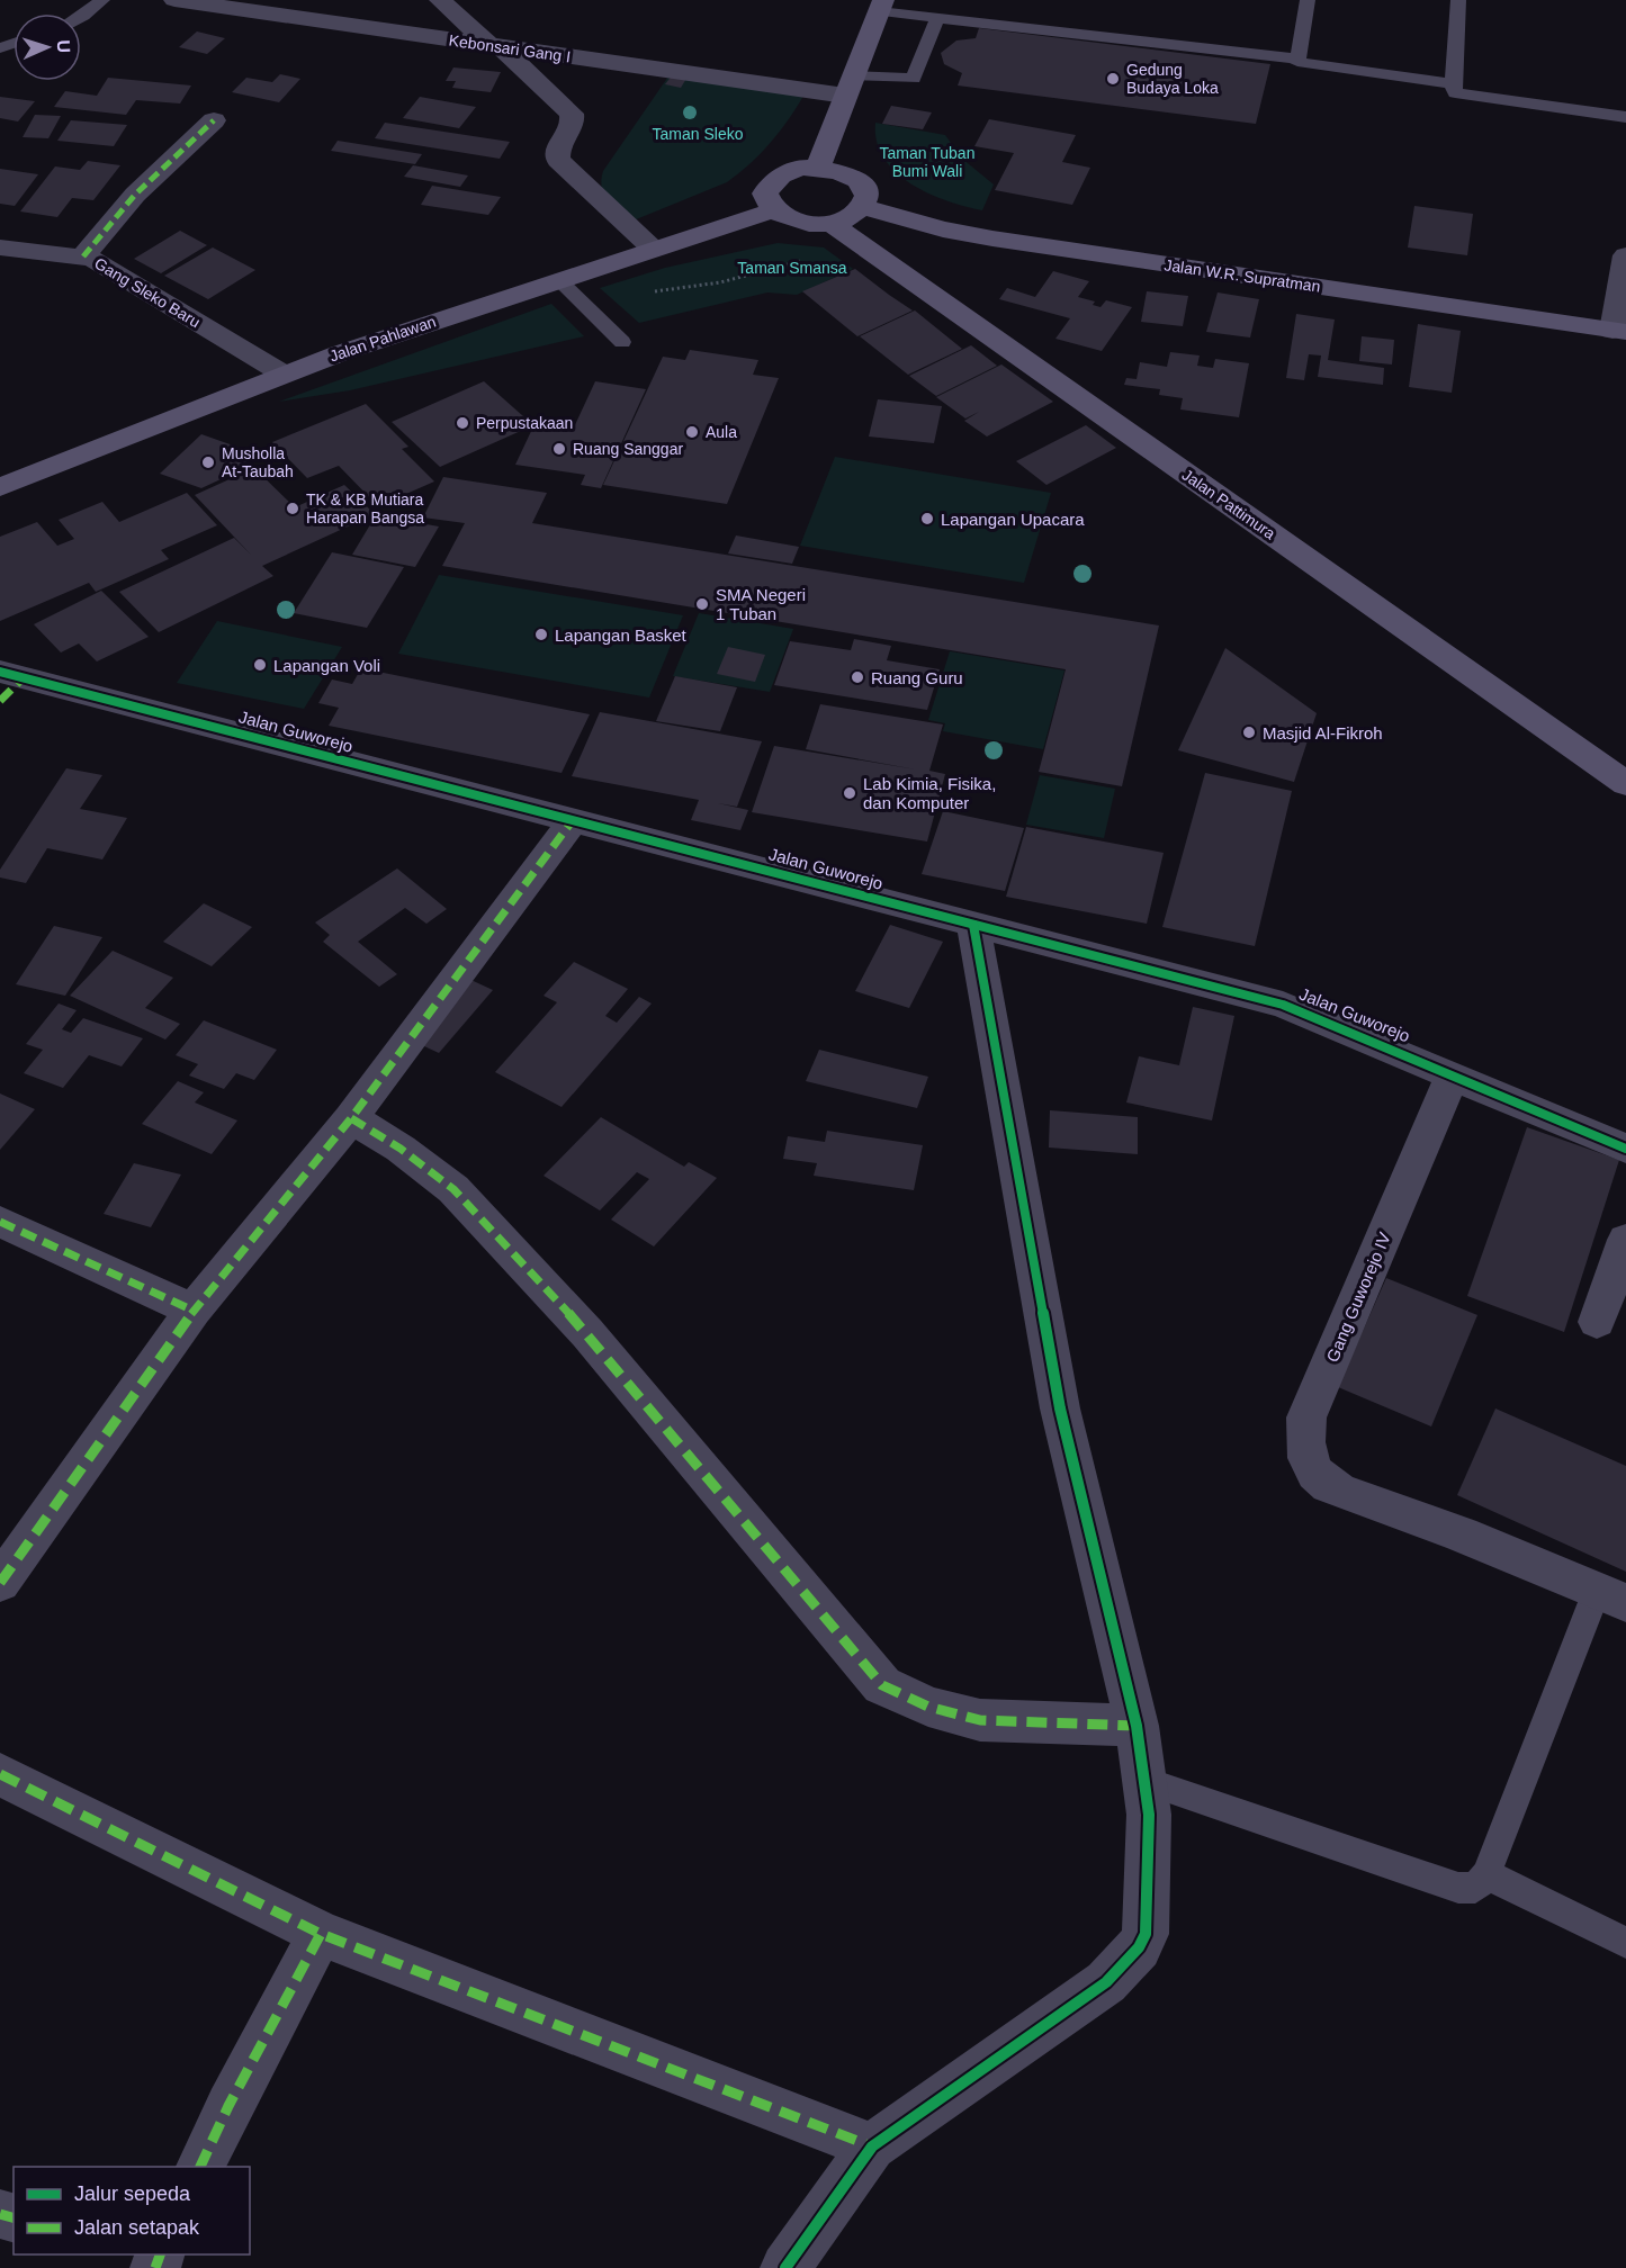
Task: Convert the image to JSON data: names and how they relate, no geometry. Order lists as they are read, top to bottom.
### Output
{
  "streets": {
    "street": [
      "Kebonsari Gang I",
      "Jalan W.R. Supratman",
      "Gang Sleko Baru",
      "Jalan Pahlawan",
      "Jalan Pattimura",
      "Jalan Guworejo",
      "Gang Guworejo IV"
    ]
  },
  "crossings": [
    ["Jalan W.R. Supratman", "Jalan Pahlawan"],
    ["Jalan W.R. Supratman", "Jalan Pattimura"],
    ["Gang Sleko Baru", "Jalan Pahlawan"],
    ["Jalan Pahlawan", "Jalan Pattimura"],
    ["Jalan Guworejo", "Gang Guworejo IV"]
  ],
  "parks": ["Taman Sleko", "Taman Tuban Bumi Wali", "Taman Smansa"],
  "places": [
    "Gedung Budaya Loka",
    "Perpustakaan",
    "Aula",
    "Ruang Sanggar",
    "Musholla At-Taubah",
    "TK & KB Mutiara Harapan Bangsa",
    "Lapangan Upacara",
    "SMA Negeri 1 Tuban",
    "Lapangan Basket",
    "Lapangan Voli",
    "Ruang Guru",
    "Masjid Al-Fikroh",
    "Lab Kimia, Fisika, dan Komputer"
  ],
  "legend": ["Jalur sepeda", "Jalan setapak"],
  "north": "right"
}
